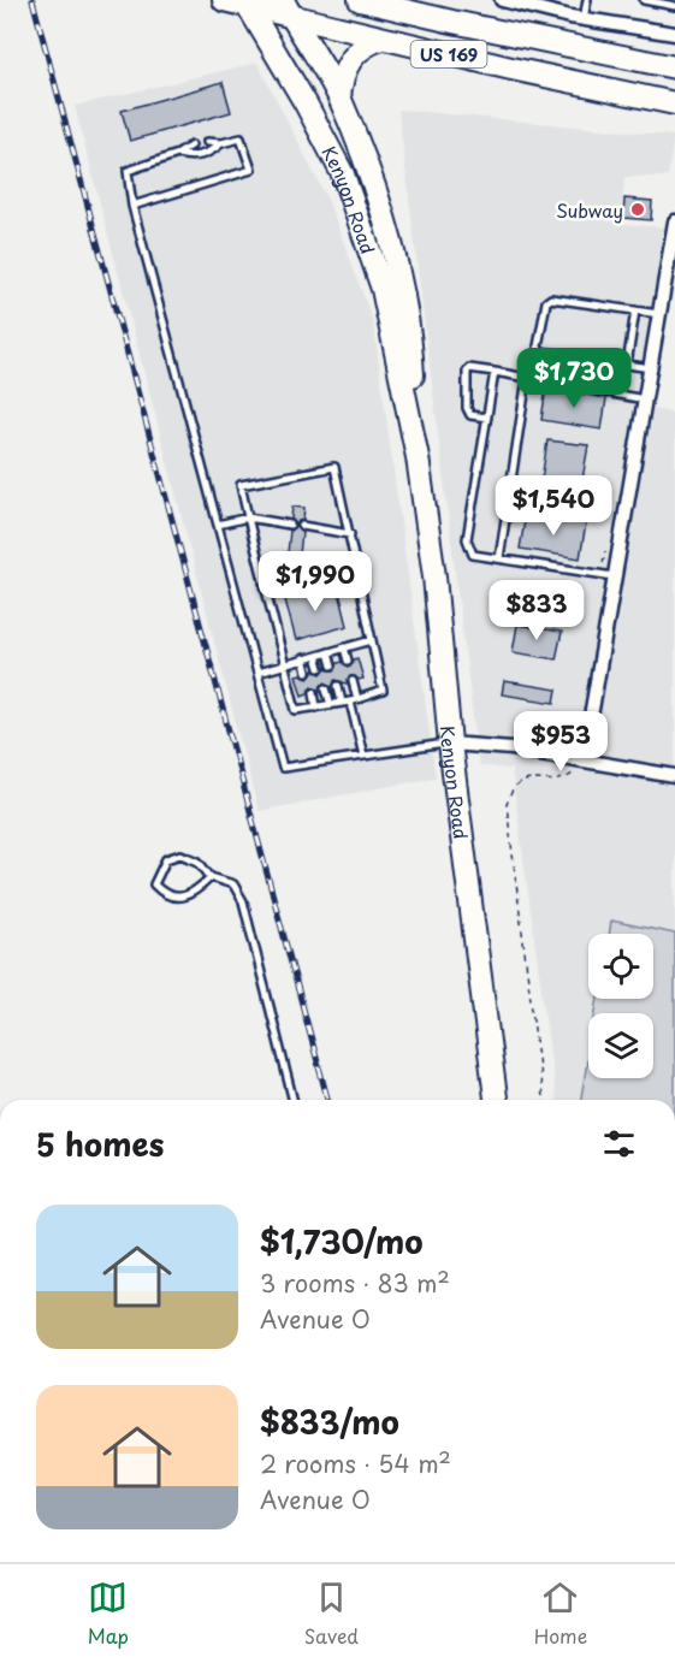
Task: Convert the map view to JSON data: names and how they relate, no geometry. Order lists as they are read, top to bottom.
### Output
{
  "streets": {
    "main road": ["US 169", "Kenyon Road"]
  },
  "crossings": [
    ["US 169", "Kenyon Road"]
  ],
  "places": ["Subway"],
  "page": {
    "price": [
      "$1,730",
      "$1,540",
      "$1,990",
      "$833",
      "$953"
    ],
    "heading": "5 homes",
    "list": [
      {
        "name": "$1,730/mo",
        "note": "3 rooms · 83 m² · Avenue O"
      },
      {
        "name": "$833/mo",
        "note": "2 rooms · 54 m² · Avenue O"
      }
    ],
    "tabs": ["Map", "Saved", "Home"]
  }
}
